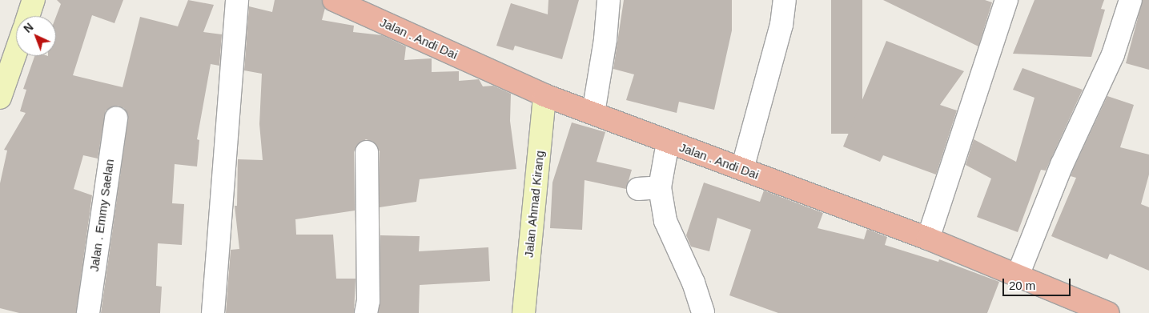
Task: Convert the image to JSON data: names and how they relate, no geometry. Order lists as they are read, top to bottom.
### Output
{
  "streets": {
    "highway": ["Jalan . Andi Dai"],
    "main road": ["Jalan Ahmad Kirang"],
    "street": ["Jalan . Emmy Saelan"]
  },
  "crossings": [
    ["Jalan . Andi Dai", "Jalan Ahmad Kirang"]
  ],
  "scale_bar": "20 m",
  "north": "top left"
}
